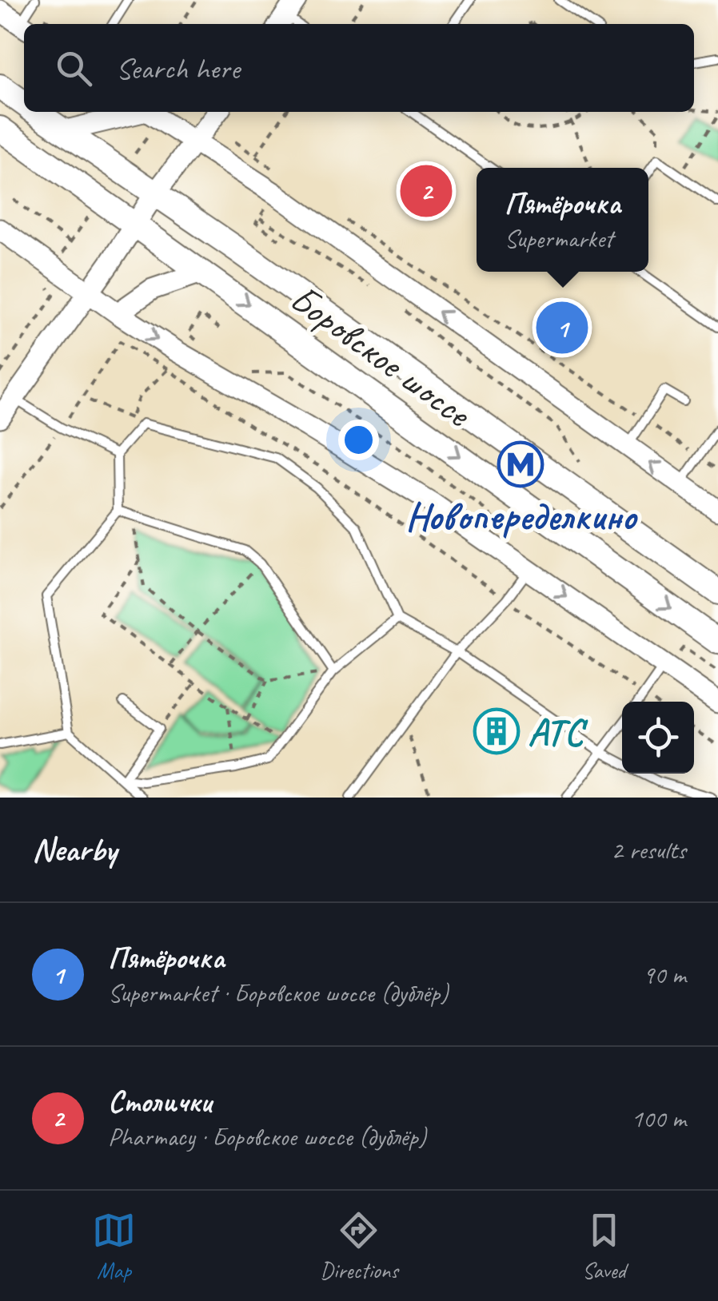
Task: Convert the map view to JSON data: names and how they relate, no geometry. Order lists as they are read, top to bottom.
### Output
{
  "streets": {
    "main road": ["Боровское шоссе"]
  },
  "places": {
    "metro station": ["Новопеределкино"],
    "building": ["АТС"]
  },
  "page": {
    "search": "Search here",
    "pins": ["2", "1"],
    "popup": ["Пятёрочка", "Supermarket"],
    "heading": ["Nearby", "2 results"],
    "list": [
      {
        "mark": "1",
        "name": "Пятёрочка",
        "note": "Supermarket · Боровское шоссе (дублёр)",
        "value": "90 m"
      },
      {
        "mark": "2",
        "name": "Столички",
        "note": "Pharmacy · Боровское шоссе (дублёр)",
        "value": "100 m"
      }
    ],
    "nav": ["Map", "Directions", "Saved"]
  }
}
